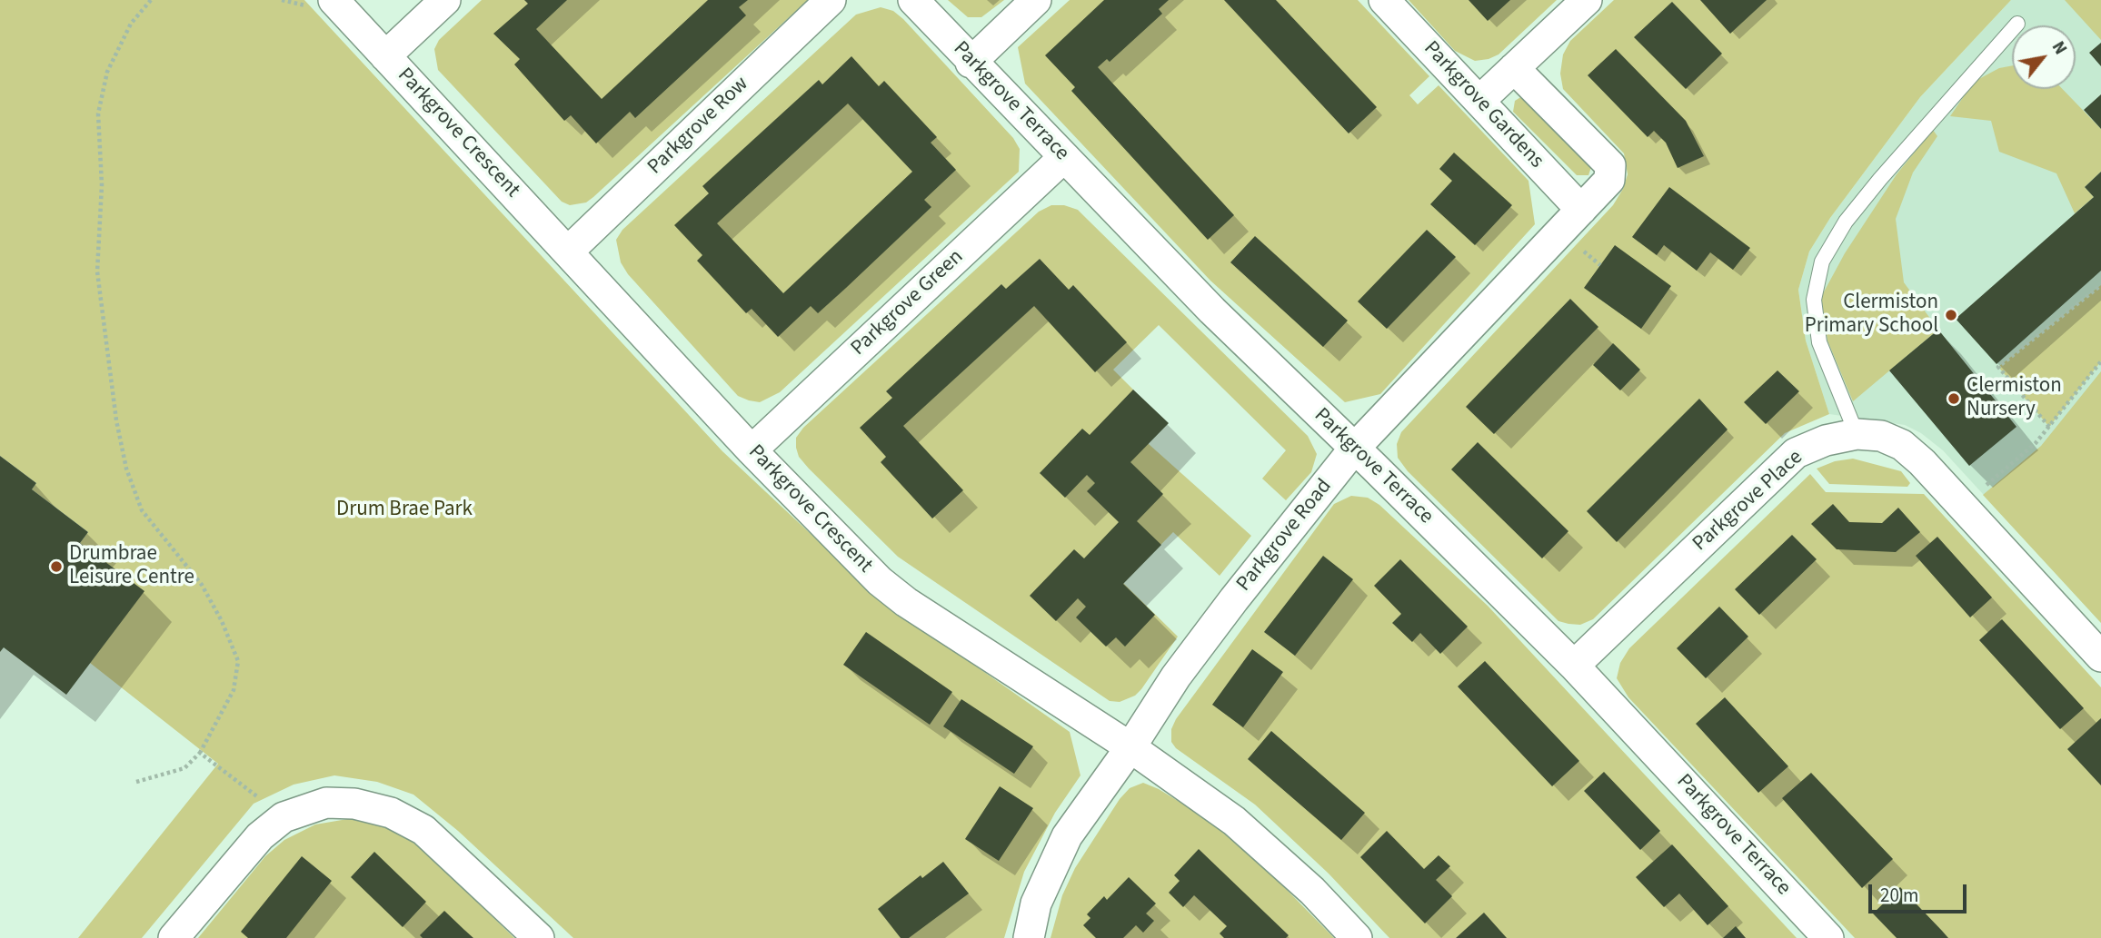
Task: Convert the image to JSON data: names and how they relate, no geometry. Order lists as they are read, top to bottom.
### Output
{
  "streets": {
    "street": [
      "Parkgrove Terrace",
      "Parkgrove Gardens",
      "Parkgrove Row",
      "Parkgrove Crescent",
      "Parkgrove Green",
      "Parkgrove Place",
      "Parkgrove Road"
    ]
  },
  "crossings": [
    ["Parkgrove Terrace", "Parkgrove Green"],
    ["Parkgrove Terrace", "Parkgrove Place"],
    ["Parkgrove Terrace", "Parkgrove Road"],
    ["Parkgrove Gardens", "Parkgrove Road"],
    ["Parkgrove Row", "Parkgrove Crescent"],
    ["Parkgrove Crescent", "Parkgrove Green"],
    ["Parkgrove Crescent", "Parkgrove Road"]
  ],
  "parks": ["Drum Brae Park"],
  "places": ["Clermiston Primary School", "Clermiston Nursery", "Drumbrae Leisure Centre"],
  "scale_bar": "20 m",
  "north": "top right"
}
